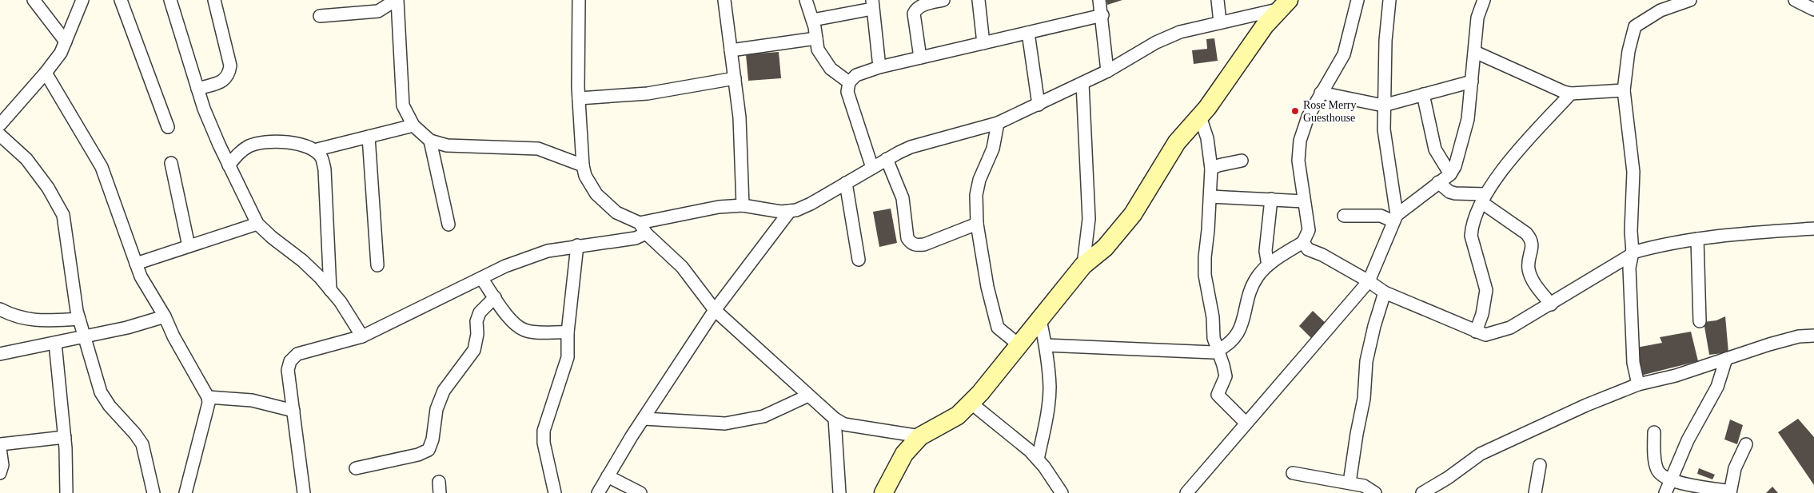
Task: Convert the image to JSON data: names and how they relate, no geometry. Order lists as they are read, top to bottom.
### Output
{
  "places": ["Rose Merry Guesthouse"]
}
